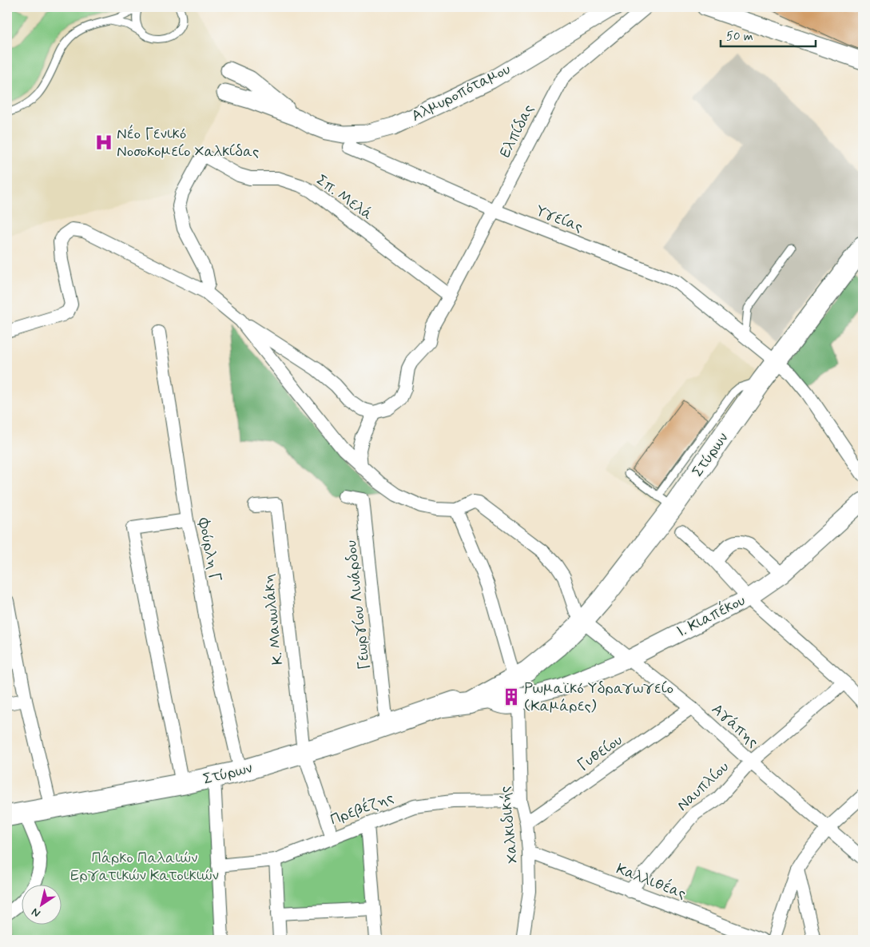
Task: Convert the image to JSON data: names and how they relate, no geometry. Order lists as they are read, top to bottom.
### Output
{
  "streets": {
    "main road": ["Στύρων"],
    "street": [
      "Αλμυροπόταμου",
      "Ελπίδας",
      "Σπ. Μελά",
      "Υγείας",
      "Φούρλη Γ",
      "Γεωργίου Λινάρδου",
      "Ι. Κιαπέκου",
      "Κ. Μανωλάκη",
      "Αγάπης",
      "Γυθείου",
      "Ναυπλίου",
      "Πρεβέζης",
      "Χαλκιδικής",
      "Καλλιθέας"
    ]
  },
  "crossings": [
    ["Ελπίδας", "Σπ. Μελά"],
    ["Ελπίδας", "Υγείας"],
    ["Υγείας", "Στύρων"],
    ["Στύρων", "Φούρλη Γ"],
    ["Στύρων", "Γεωργίου Λινάρδου"],
    ["Στύρων", "Ι. Κιαπέκου"],
    ["Στύρων", "Κ. Μανωλάκη"],
    ["Στύρων", "Αγάπης"],
    ["Ι. Κιαπέκου", "Αγάπης"],
    ["Ι. Κιαπέκου", "Χαλκιδικής"],
    ["Αγάπης", "Γυθείου"],
    ["Αγάπης", "Ναυπλίου"],
    ["Γυθείου", "Χαλκιδικής"],
    ["Ναυπλίου", "Καλλιθέας"],
    ["Πρεβέζης", "Χαλκιδικής"],
    ["Χαλκιδικής", "Καλλιθέας"]
  ],
  "parks": ["Πάρκο Παλαιών Εργατικών Κατοικιών"],
  "places": {
    "hospital": ["Νέο Γενικό Νοσοκομείο Χαλκίδας"],
    "building": ["Ρωμαϊκό Υδραγωγείο (Καμάρες)"]
  },
  "scale_bar": "50 m",
  "north": "bottom left"
}
